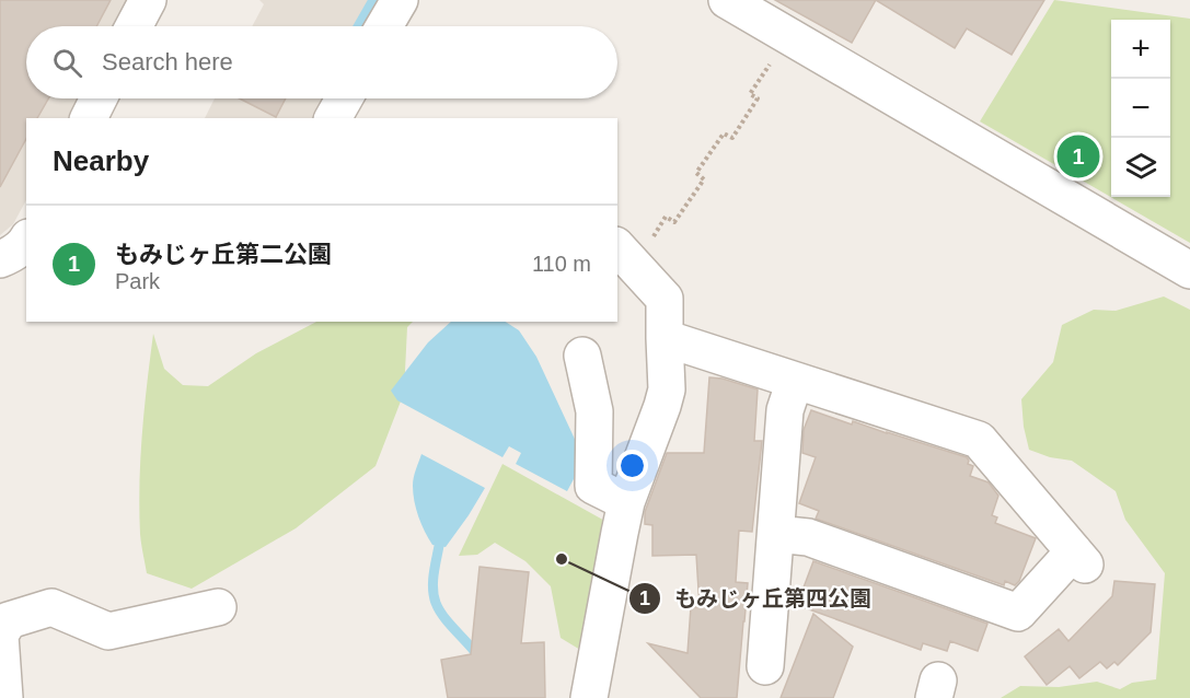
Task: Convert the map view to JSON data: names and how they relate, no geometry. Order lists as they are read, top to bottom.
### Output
{
  "places": ["もみじヶ丘第四公園"],
  "page": {
    "map_buttons": ["+", "−"],
    "search": "Search here",
    "heading": "Nearby",
    "pins": "1",
    "list": [
      {
        "mark": "1",
        "name": "もみじヶ丘第二公園",
        "note": "Park",
        "value": "110 m"
      }
    ]
  }
}
